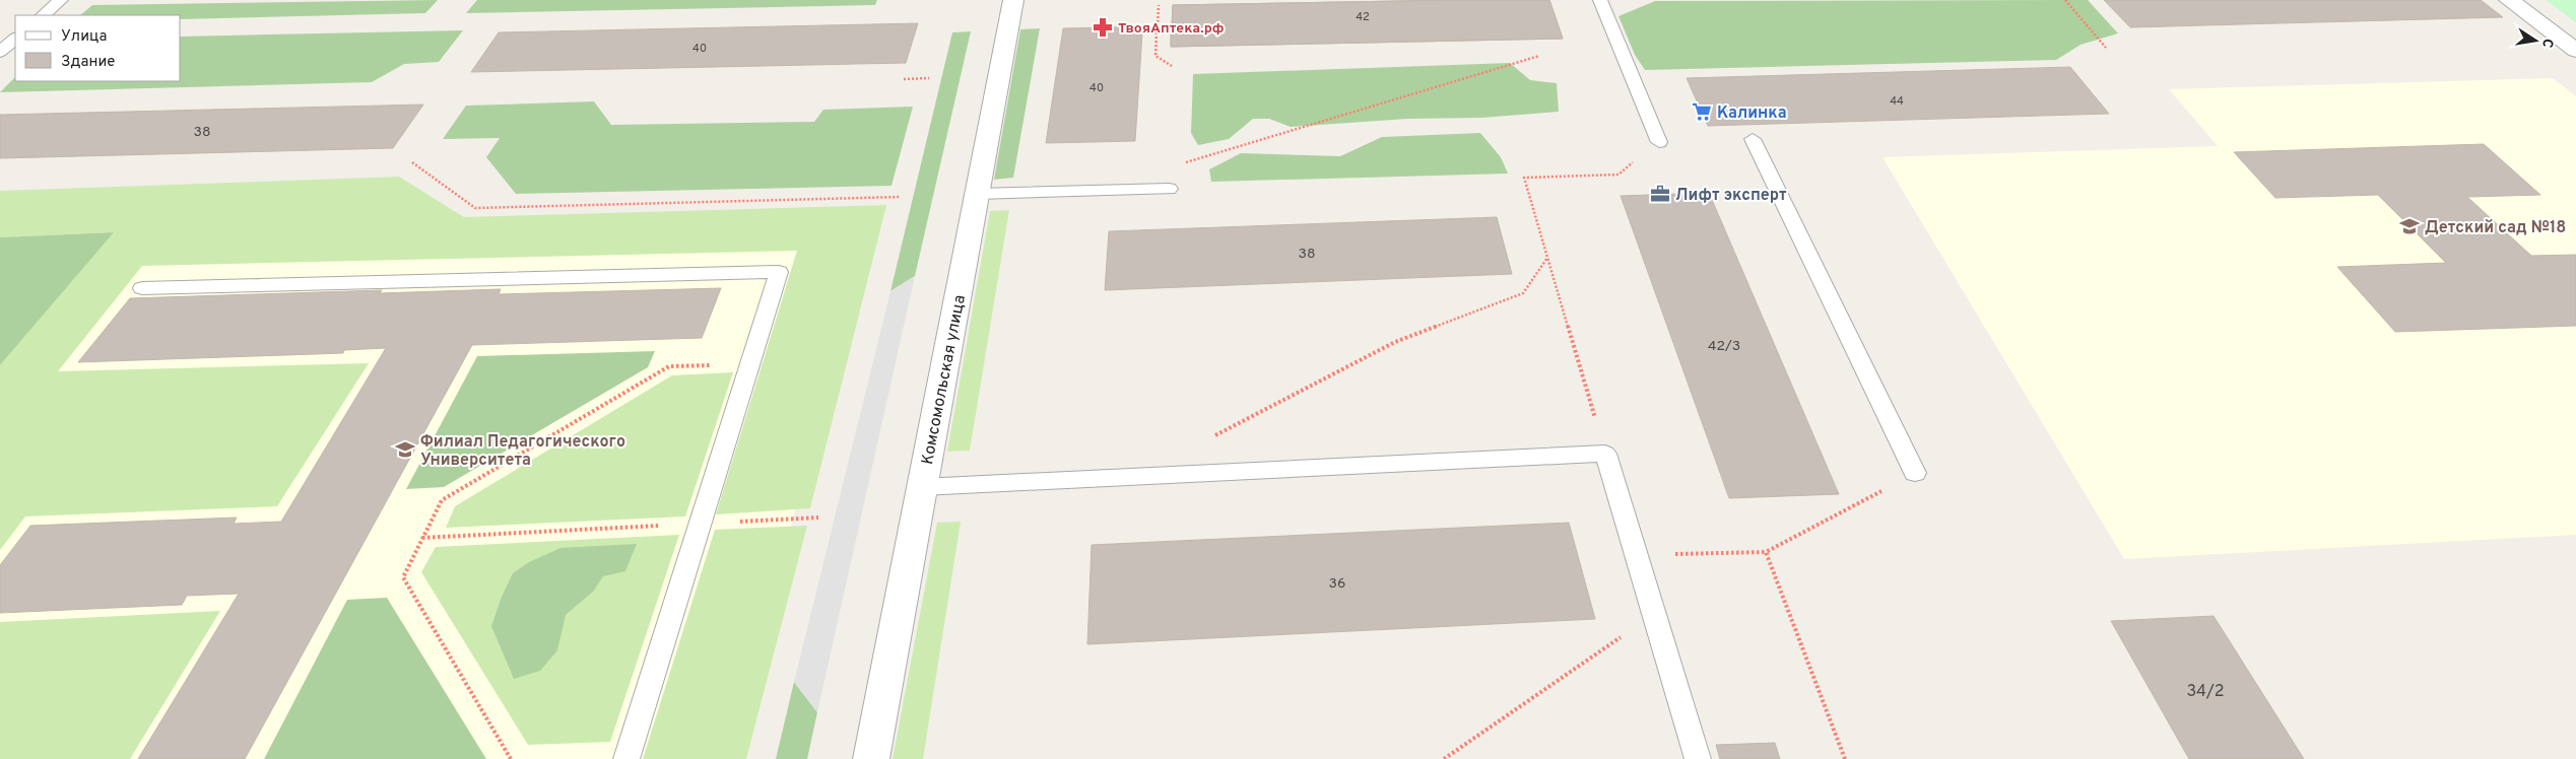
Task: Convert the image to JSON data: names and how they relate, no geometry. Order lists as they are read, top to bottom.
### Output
{
  "streets": {
    "street": ["Комсомольская улица"]
  },
  "places": {
    "pharmacy": ["ТвояАптека.рф"],
    "supermarket": ["Калинка"],
    "office": ["Лифт эксперт"],
    "school or university": ["Детский сад №18", "Филиал Педагогического Университета"]
  },
  "house_numbers": [
    "42",
    "40",
    "40",
    "44",
    "38",
    "38",
    "42/3",
    "36",
    "34/2"
  ],
  "legend": ["Улица", "Здание"],
  "north": "right"
}
